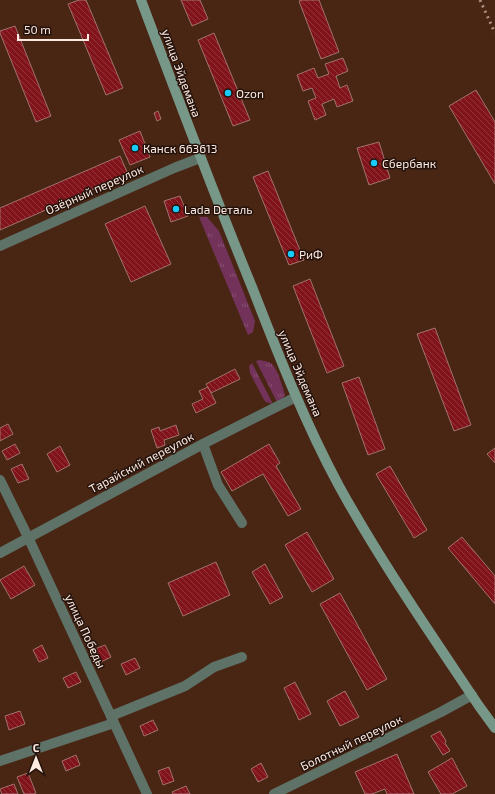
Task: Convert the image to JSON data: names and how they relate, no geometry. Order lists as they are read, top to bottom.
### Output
{
  "streets": {
    "main road": ["улица Эйдемана"],
    "street": [
      "Озёрный переулок",
      "Тарайский переулок",
      "улица Победы",
      "Болотный переулок"
    ]
  },
  "crossings": [
    ["улица Эйдемана", "Озёрный переулок"],
    ["улица Эйдемана", "Тарайский переулок"],
    ["улица Эйдемана", "Болотный переулок"],
    ["Тарайский переулок", "улица Победы"]
  ],
  "places": [
    "Ozon",
    "Канск 663613",
    "Сбербанк",
    "Lada Dеталь",
    "РиФ"
  ],
  "scale_bar": "50 m",
  "north": "top"
}
